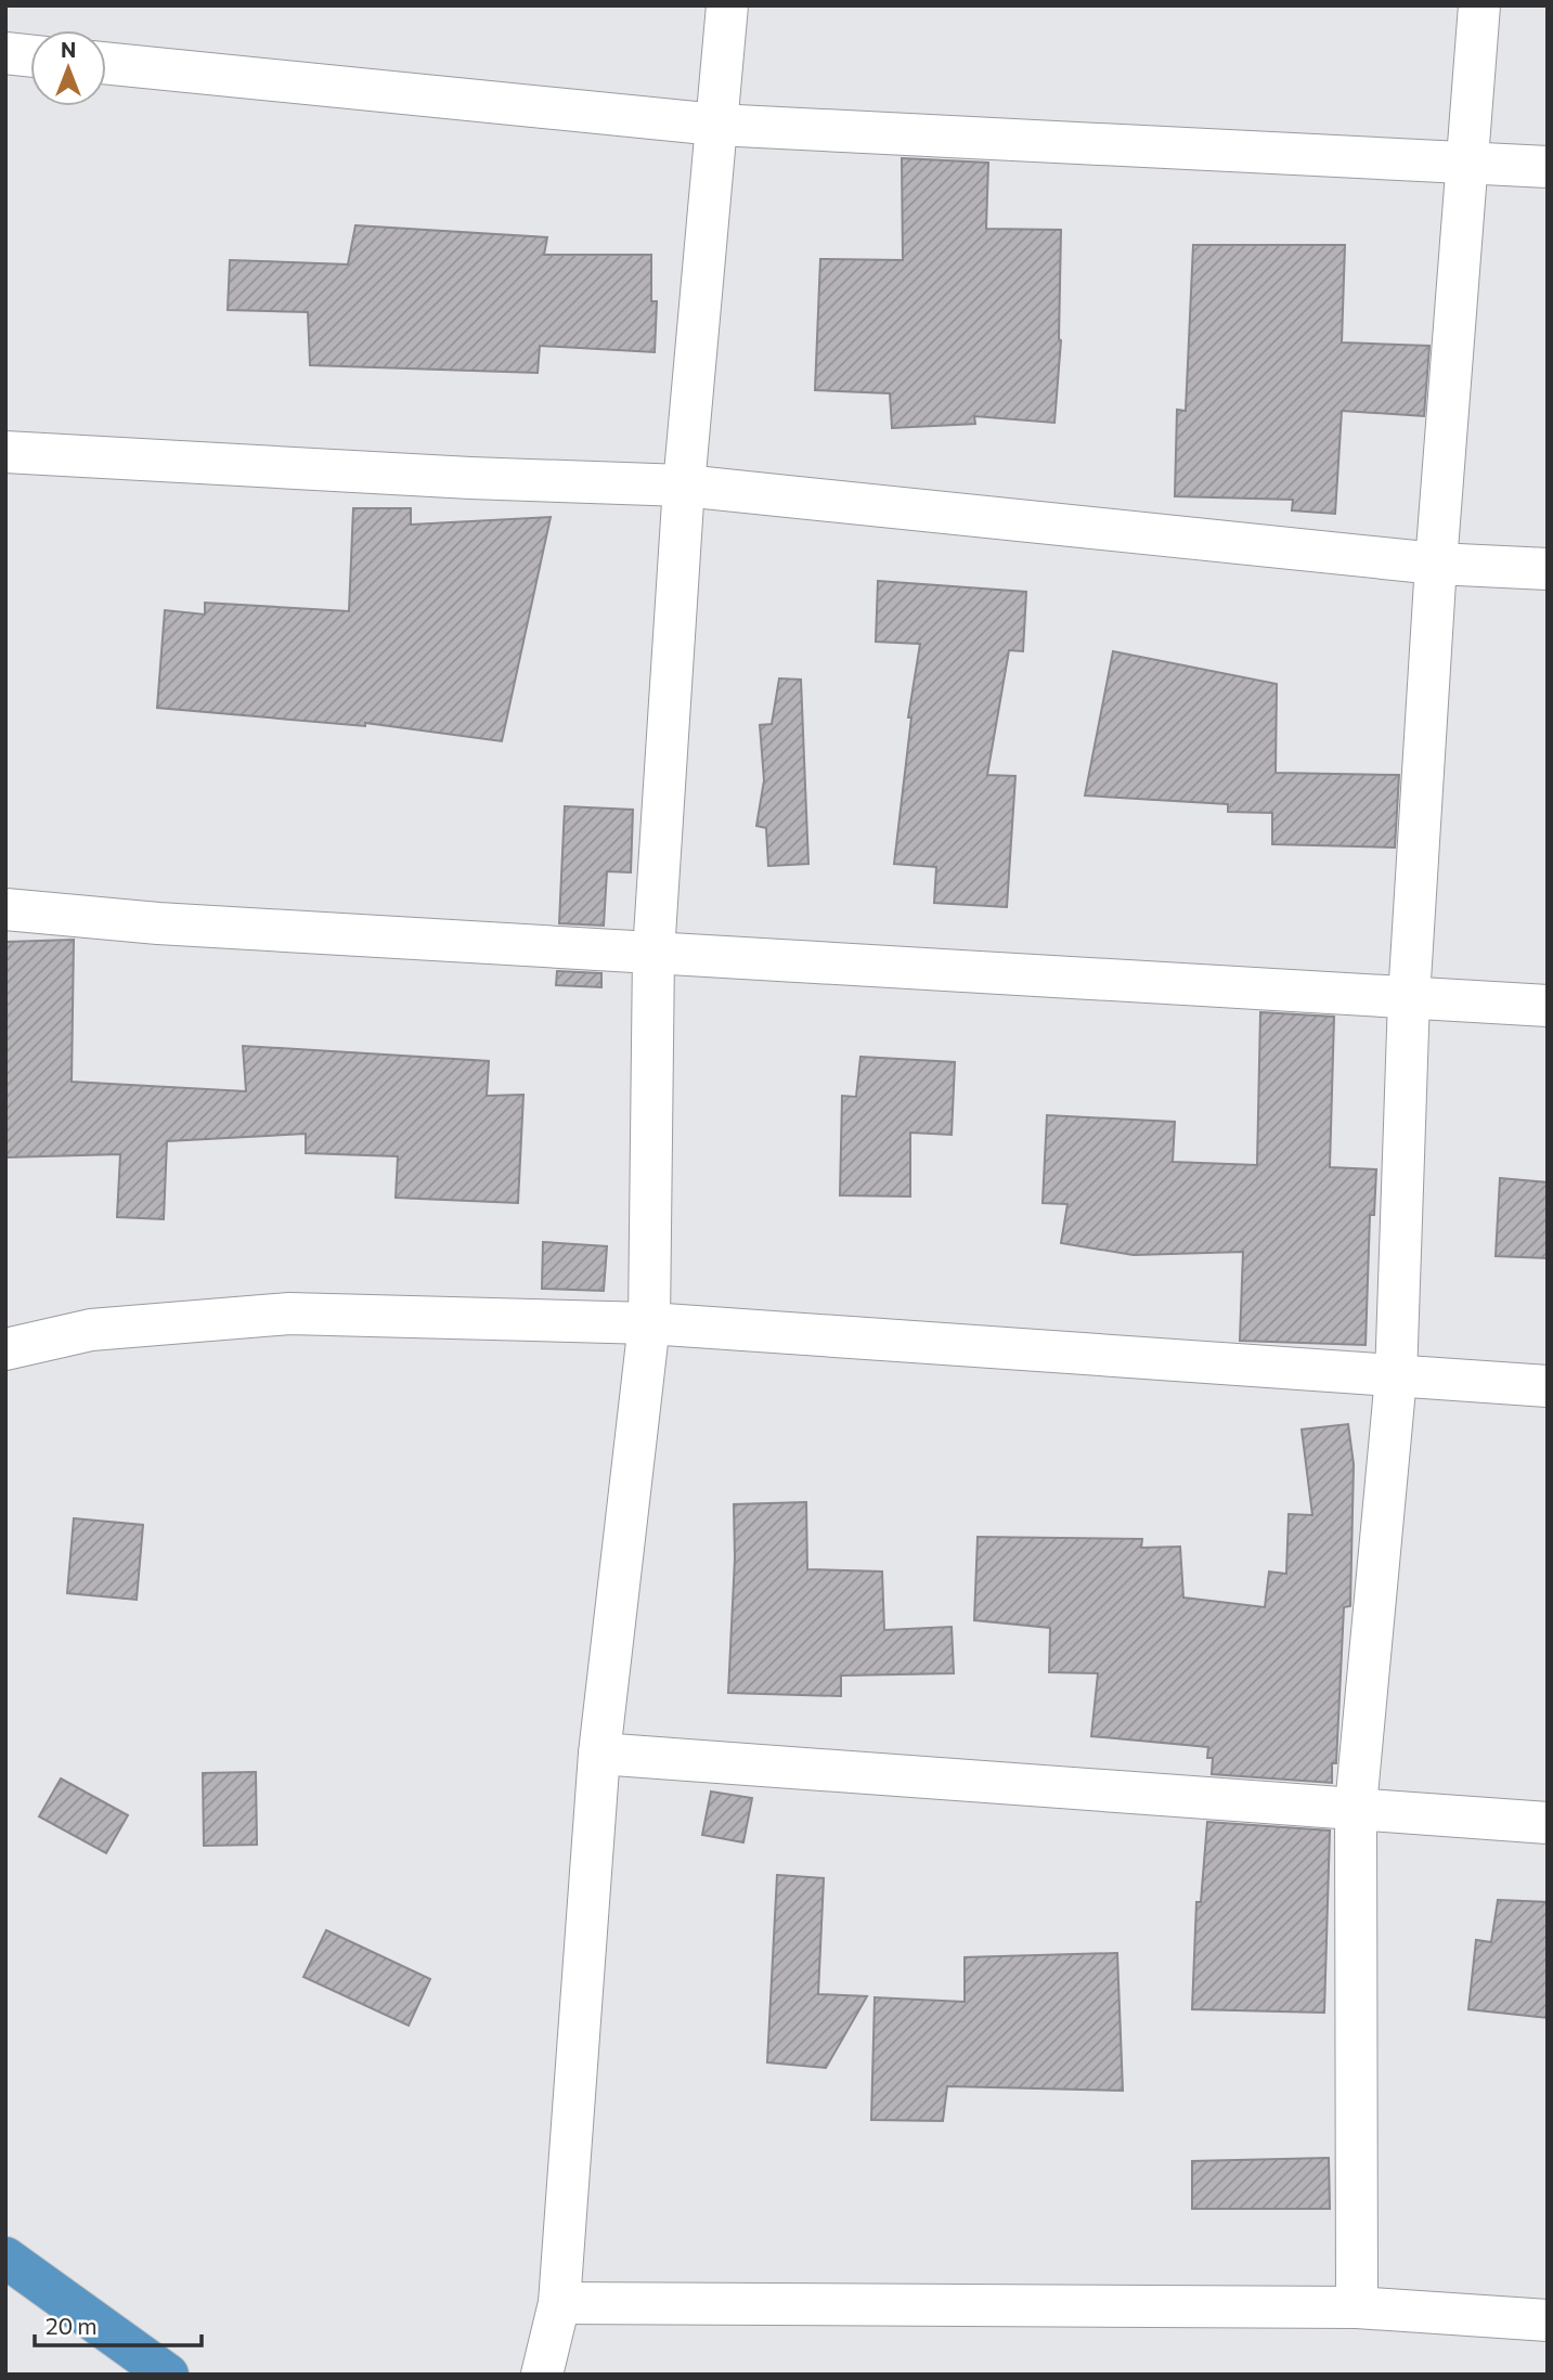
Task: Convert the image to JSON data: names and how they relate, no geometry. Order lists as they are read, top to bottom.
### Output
{
  "scale_bar": "20 m",
  "north": "top"
}
